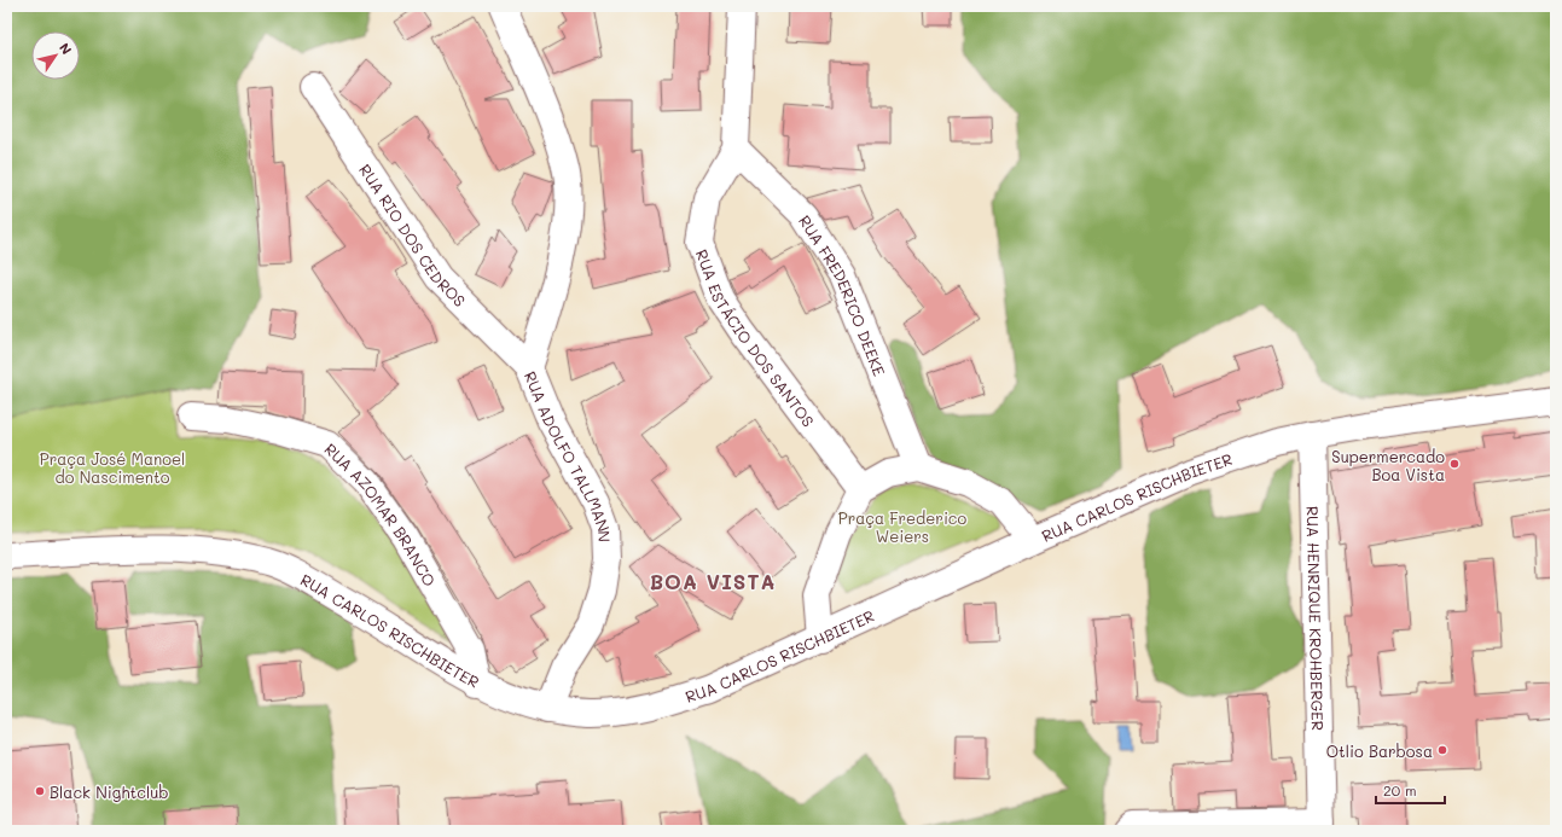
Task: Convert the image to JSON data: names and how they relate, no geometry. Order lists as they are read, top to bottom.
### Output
{
  "streets": {
    "street": [
      "RUA RIO DOS CEDROS",
      "RUA FREDERICO DEEKE",
      "RUA ESTÁCIO DOS SANTOS",
      "RUA ADOLFO TALLMANN",
      "RUA CARLOS RISCHBIETER",
      "RUA AZOMAR BRANCO",
      "RUA HENRIQUE KROHBERGER"
    ]
  },
  "crossings": [
    ["RUA RIO DOS CEDROS", "RUA ADOLFO TALLMANN"],
    ["RUA FREDERICO DEEKE", "RUA ESTÁCIO DOS SANTOS"],
    ["RUA ADOLFO TALLMANN", "RUA CARLOS RISCHBIETER"],
    ["RUA CARLOS RISCHBIETER", "RUA AZOMAR BRANCO"],
    ["RUA CARLOS RISCHBIETER", "RUA HENRIQUE KROHBERGER"]
  ],
  "districts": ["BOA VISTA"],
  "parks": ["Praça José Manoel do Nascimento", "Praça Frederico Weiers"],
  "places": ["Supermercado Boa Vista", "Otlio Barbosa", "Black Nightclub"],
  "scale_bar": "20 m",
  "north": "top right"
}
